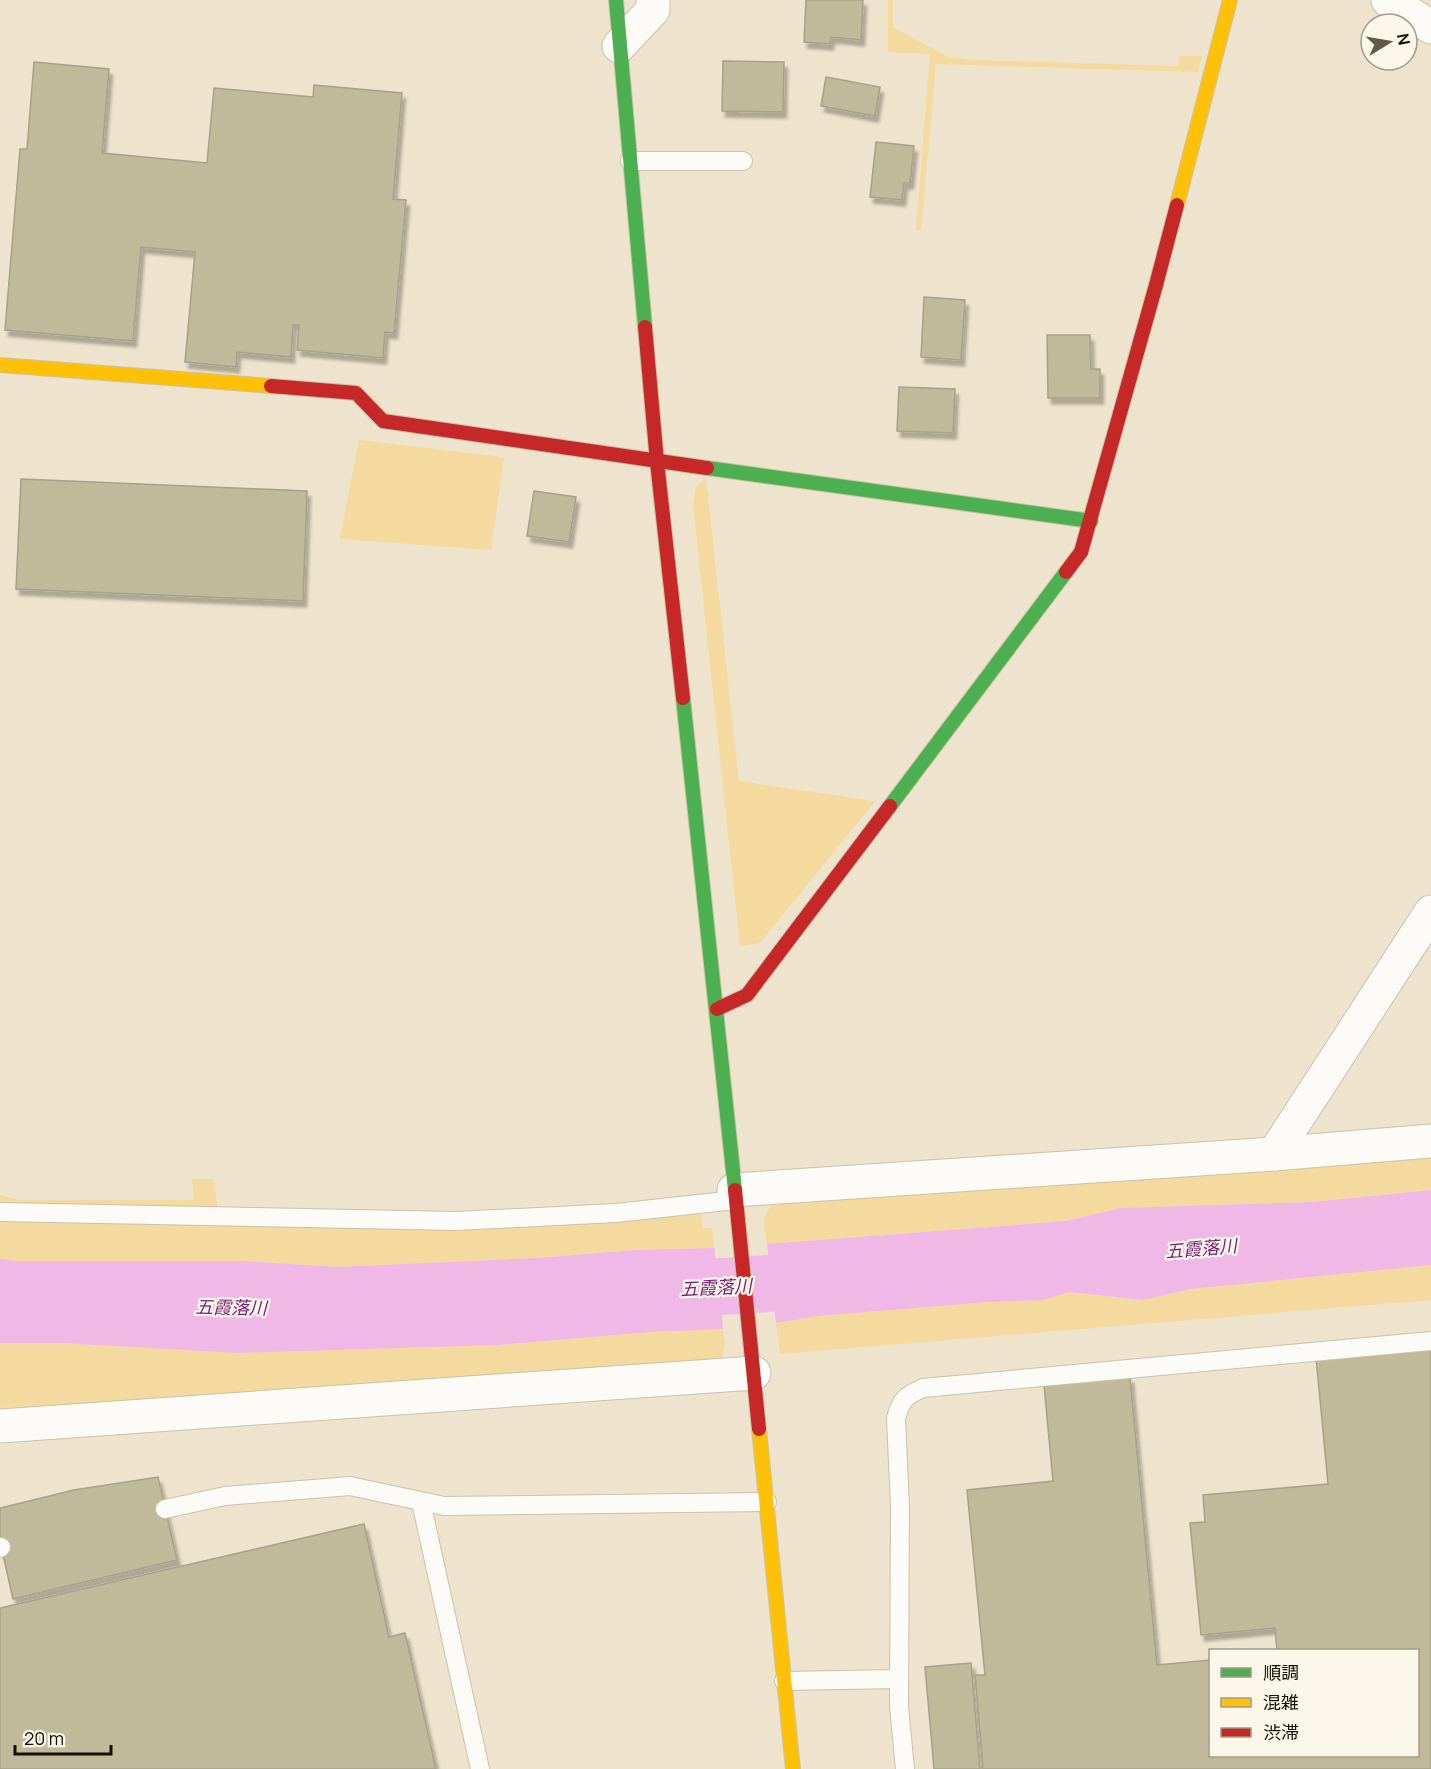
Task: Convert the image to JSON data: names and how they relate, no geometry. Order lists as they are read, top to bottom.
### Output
{
  "water": ["五霞落川"],
  "legend": ["順調", "混雑", "渋滞"],
  "scale_bar": "20 m",
  "north": "right"
}
